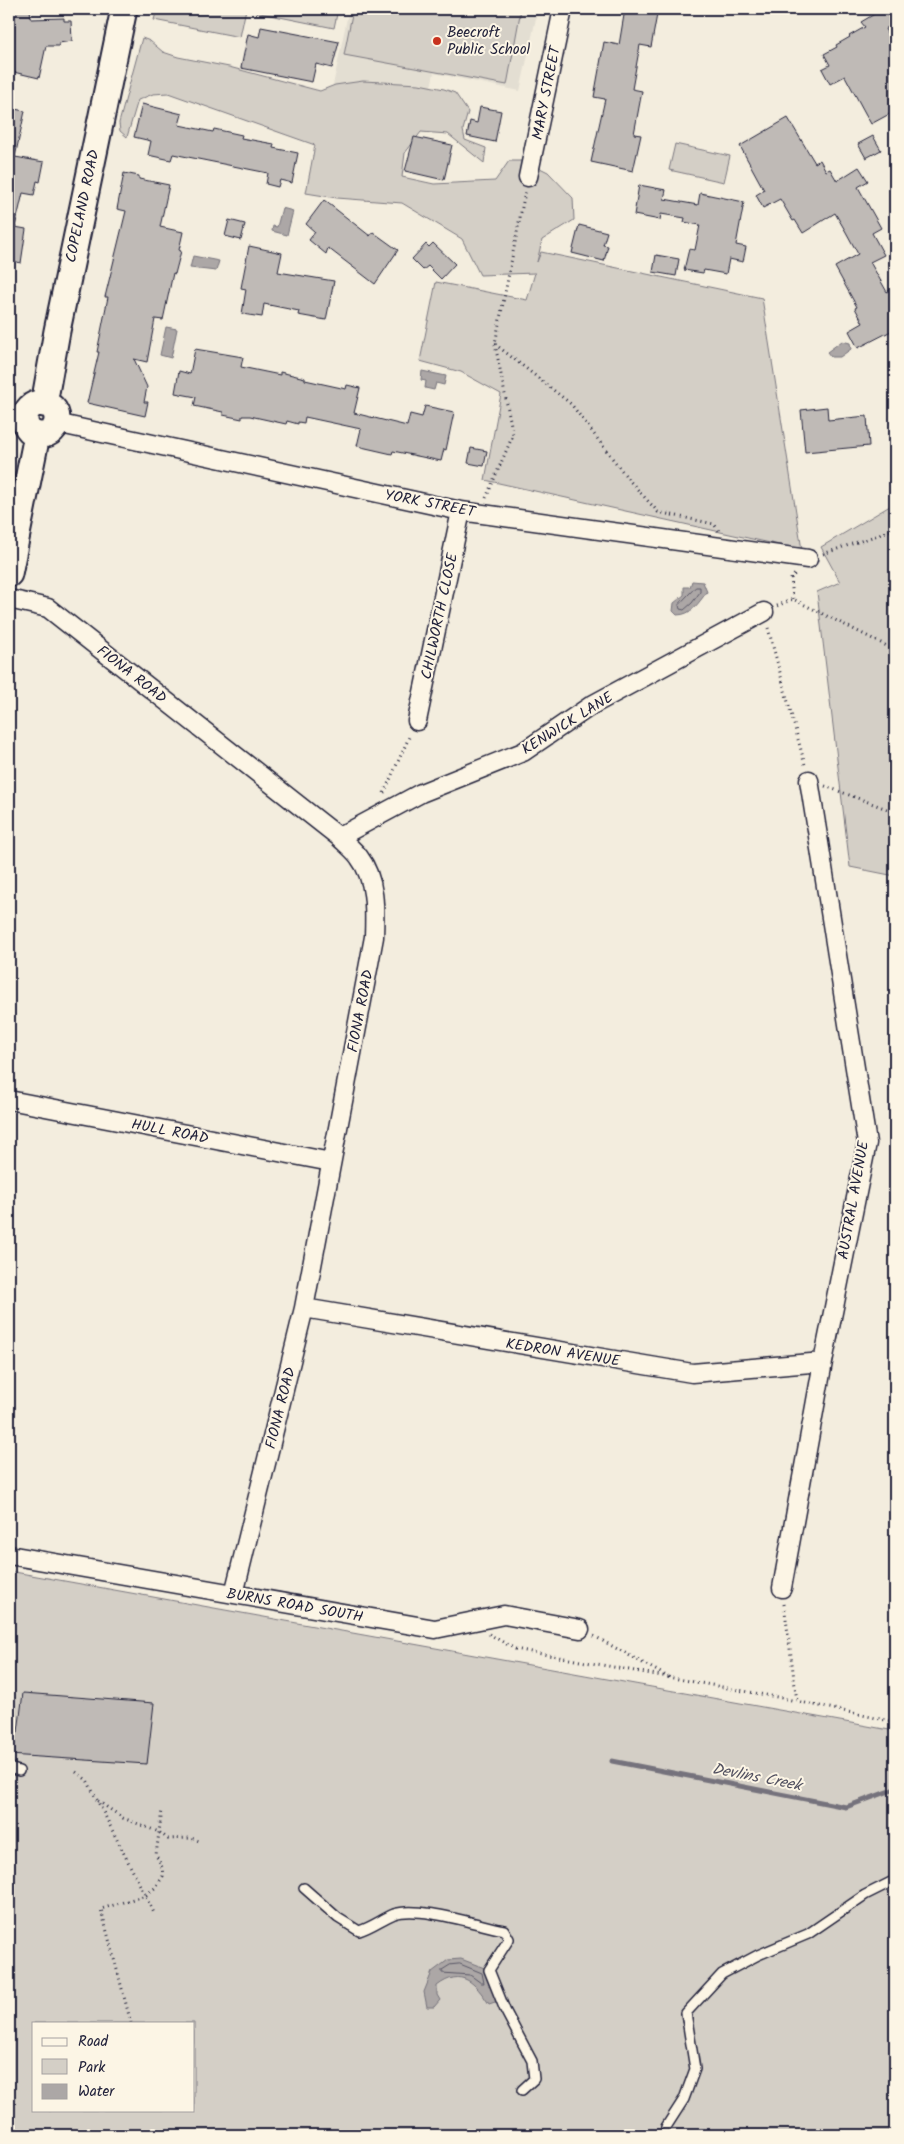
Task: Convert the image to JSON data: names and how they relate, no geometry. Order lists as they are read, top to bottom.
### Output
{
  "streets": {
    "main road": ["COPELAND ROAD"],
    "street": [
      "MARY STREET",
      "YORK STREET",
      "CHILWORTH CLOSE",
      "FIONA ROAD",
      "KENWICK LANE",
      "HULL ROAD",
      "AUSTRAL AVENUE",
      "KEDRON AVENUE",
      "BURNS ROAD SOUTH"
    ]
  },
  "crossings": [
    ["COPELAND ROAD", "YORK STREET"],
    ["YORK STREET", "CHILWORTH CLOSE"],
    ["FIONA ROAD", "KENWICK LANE"],
    ["FIONA ROAD", "HULL ROAD"],
    ["FIONA ROAD", "KEDRON AVENUE"],
    ["FIONA ROAD", "BURNS ROAD SOUTH"],
    ["AUSTRAL AVENUE", "KEDRON AVENUE"]
  ],
  "water": ["Devlins Creek"],
  "places": ["Beecroft Public School"],
  "legend": ["Road", "Park", "Water"]
}
